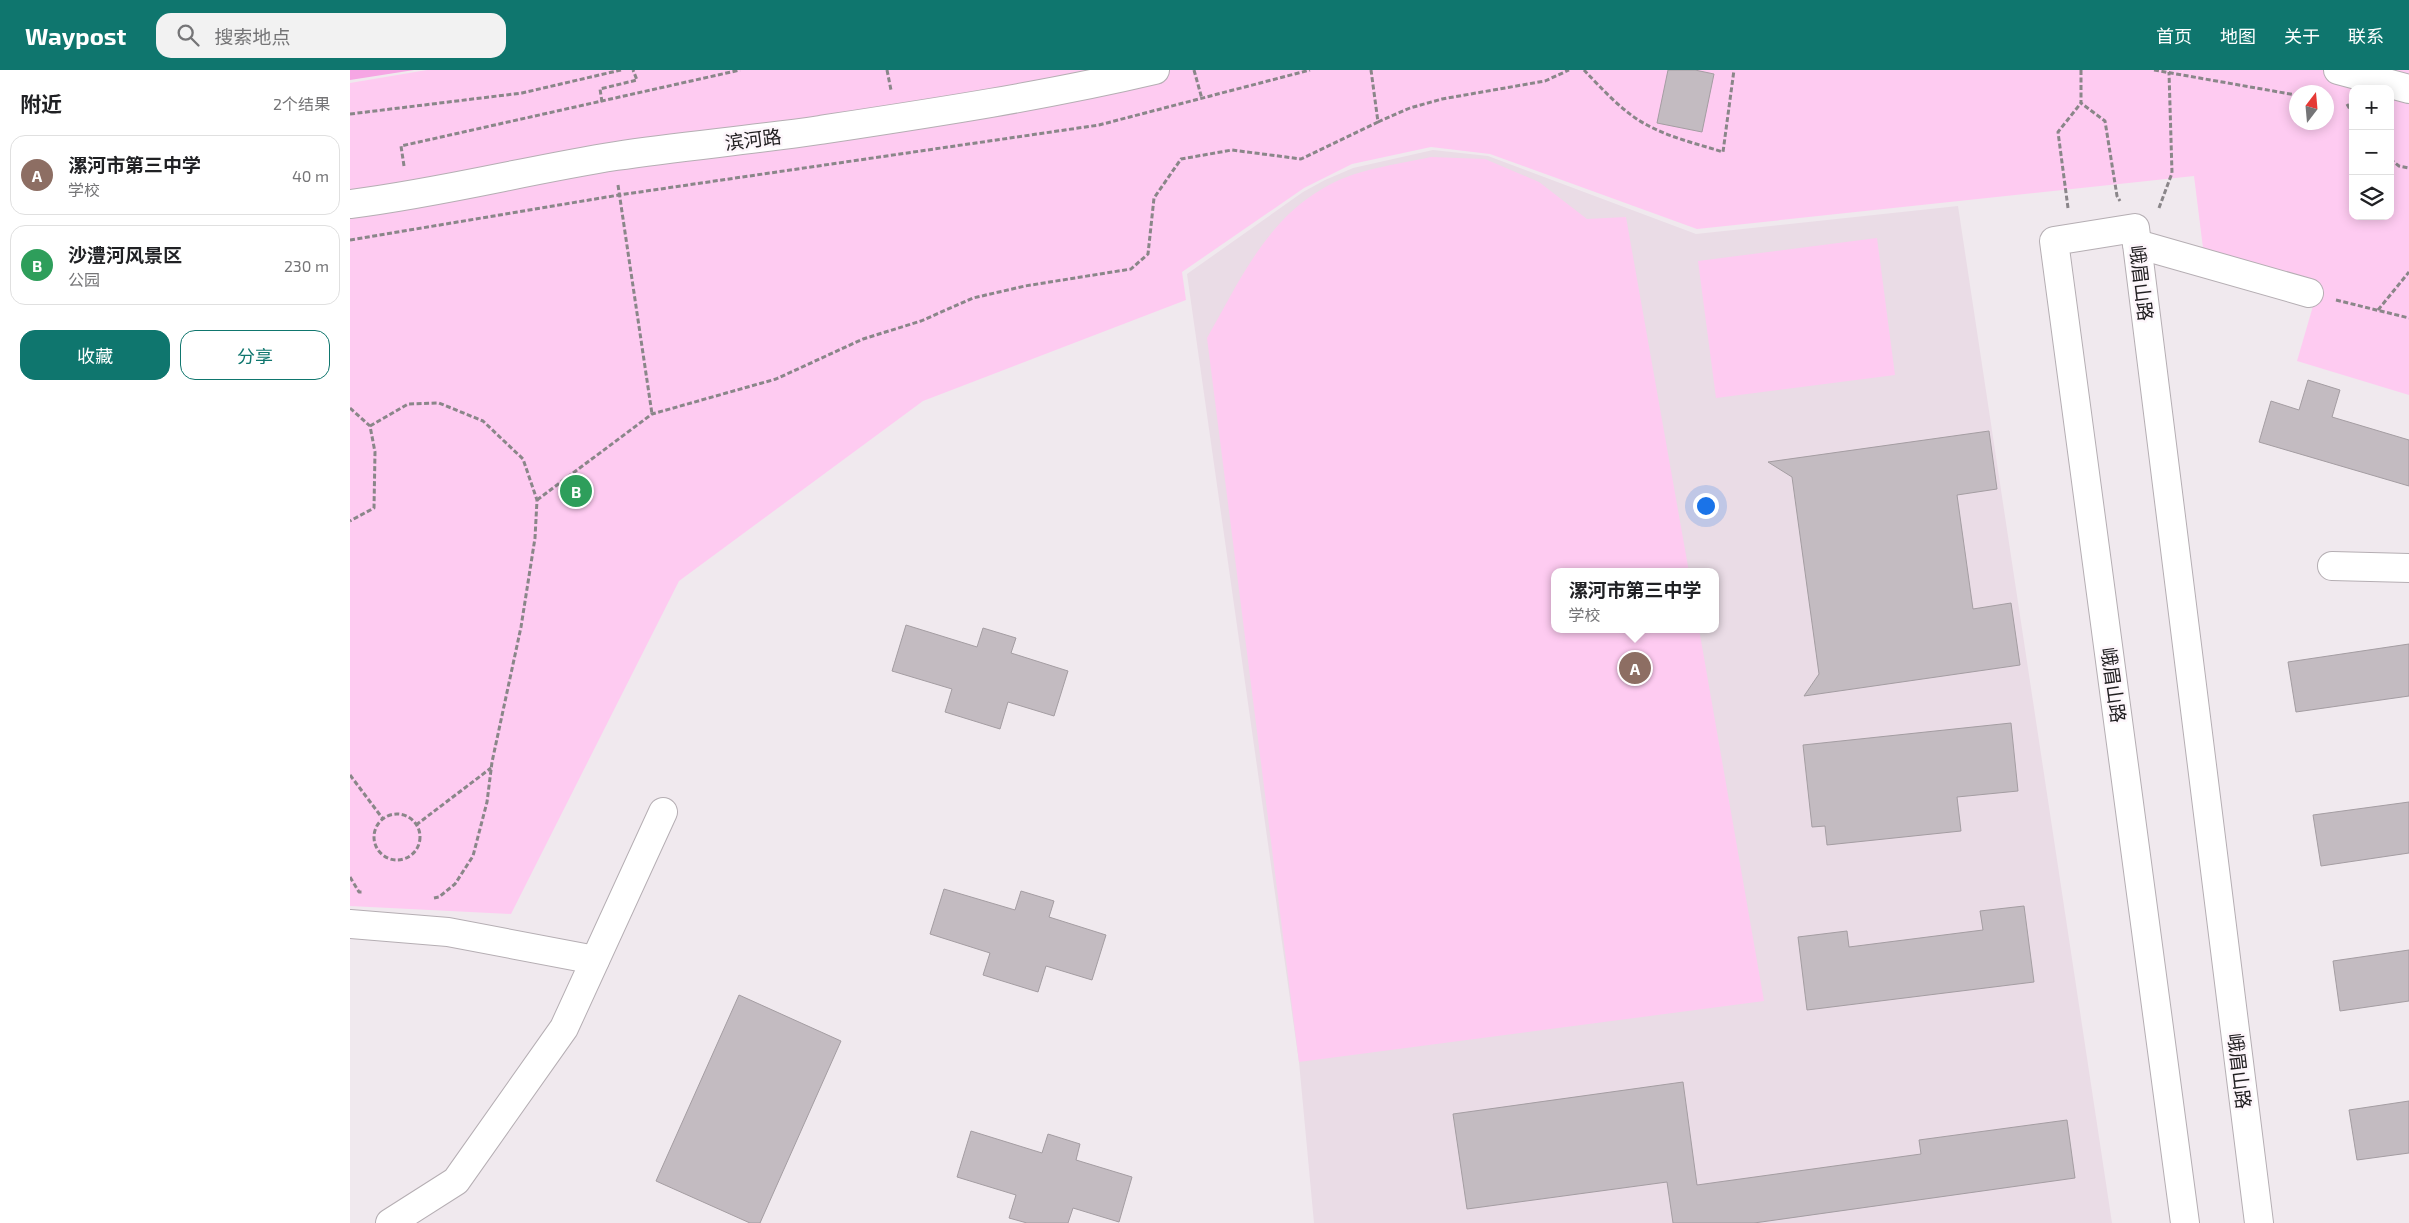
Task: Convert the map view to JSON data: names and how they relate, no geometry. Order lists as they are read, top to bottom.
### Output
{
  "streets": {
    "street": ["滨河路", "峨眉山路"]
  },
  "north": "top",
  "page": {
    "header": "Waypost",
    "search": "搜索地点",
    "nav": [
      "首页",
      "地图",
      "关于",
      "联系"
    ],
    "heading": ["附近", "2个结果"],
    "map_buttons": ["+", "−"],
    "list": [
      {
        "mark": "A",
        "name": "漯河市第三中学",
        "note": "学校",
        "value": "40 m"
      },
      {
        "mark": "B",
        "name": "沙澧河风景区",
        "note": "公园",
        "value": "230 m"
      }
    ],
    "buttons": ["收藏", "分享"],
    "pins": ["B", "A"],
    "popup": ["漯河市第三中学", "学校"]
  }
}
